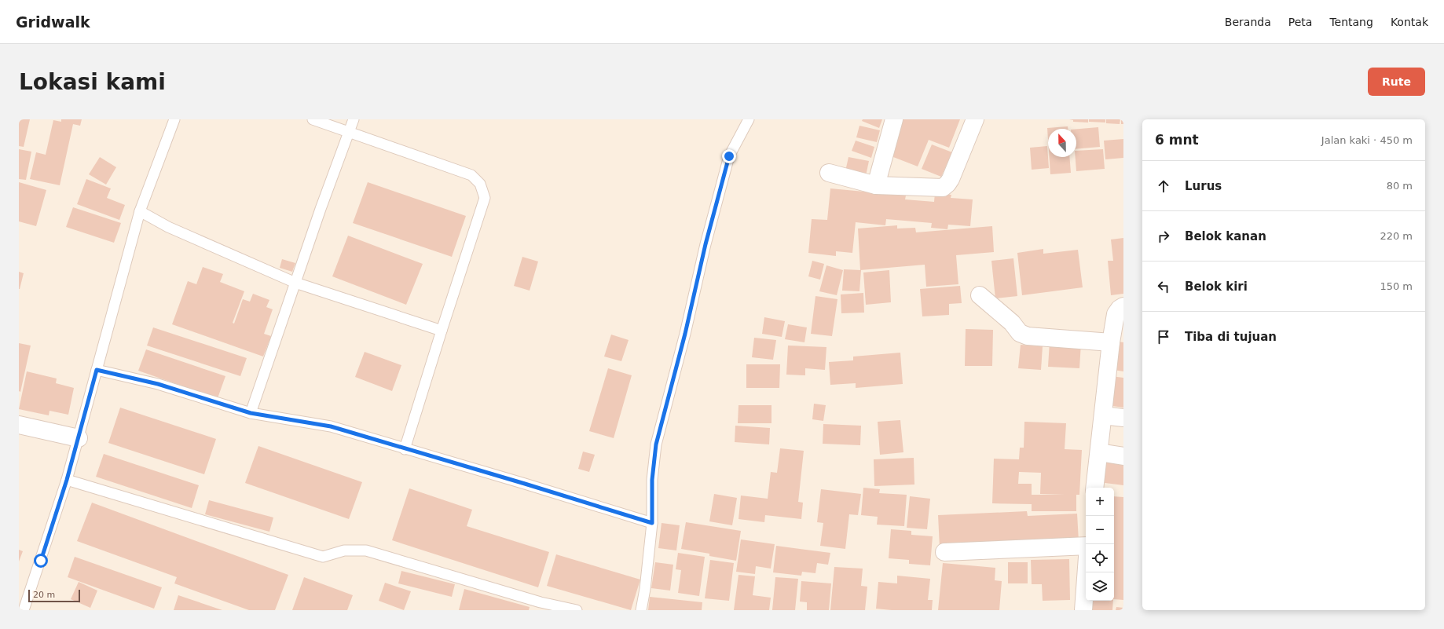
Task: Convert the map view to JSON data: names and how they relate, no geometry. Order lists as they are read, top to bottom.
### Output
{
  "scale_bar": "20 m",
  "north": "top",
  "page": {
    "header": "Gridwalk",
    "nav": [
      "Beranda",
      "Peta",
      "Tentang",
      "Kontak"
    ],
    "buttons": "Rute",
    "title": "Lokasi kami",
    "heading": ["6 mnt", "Jalan kaki · 450 m"],
    "list": [
      ["Lurus", "80 m"],
      ["Belok kanan", "220 m"],
      ["Belok kiri", "150 m"],
      "Tiba di tujuan"
    ],
    "map_buttons": ["+", "−"],
    "scale": "20 m"
  }
}
